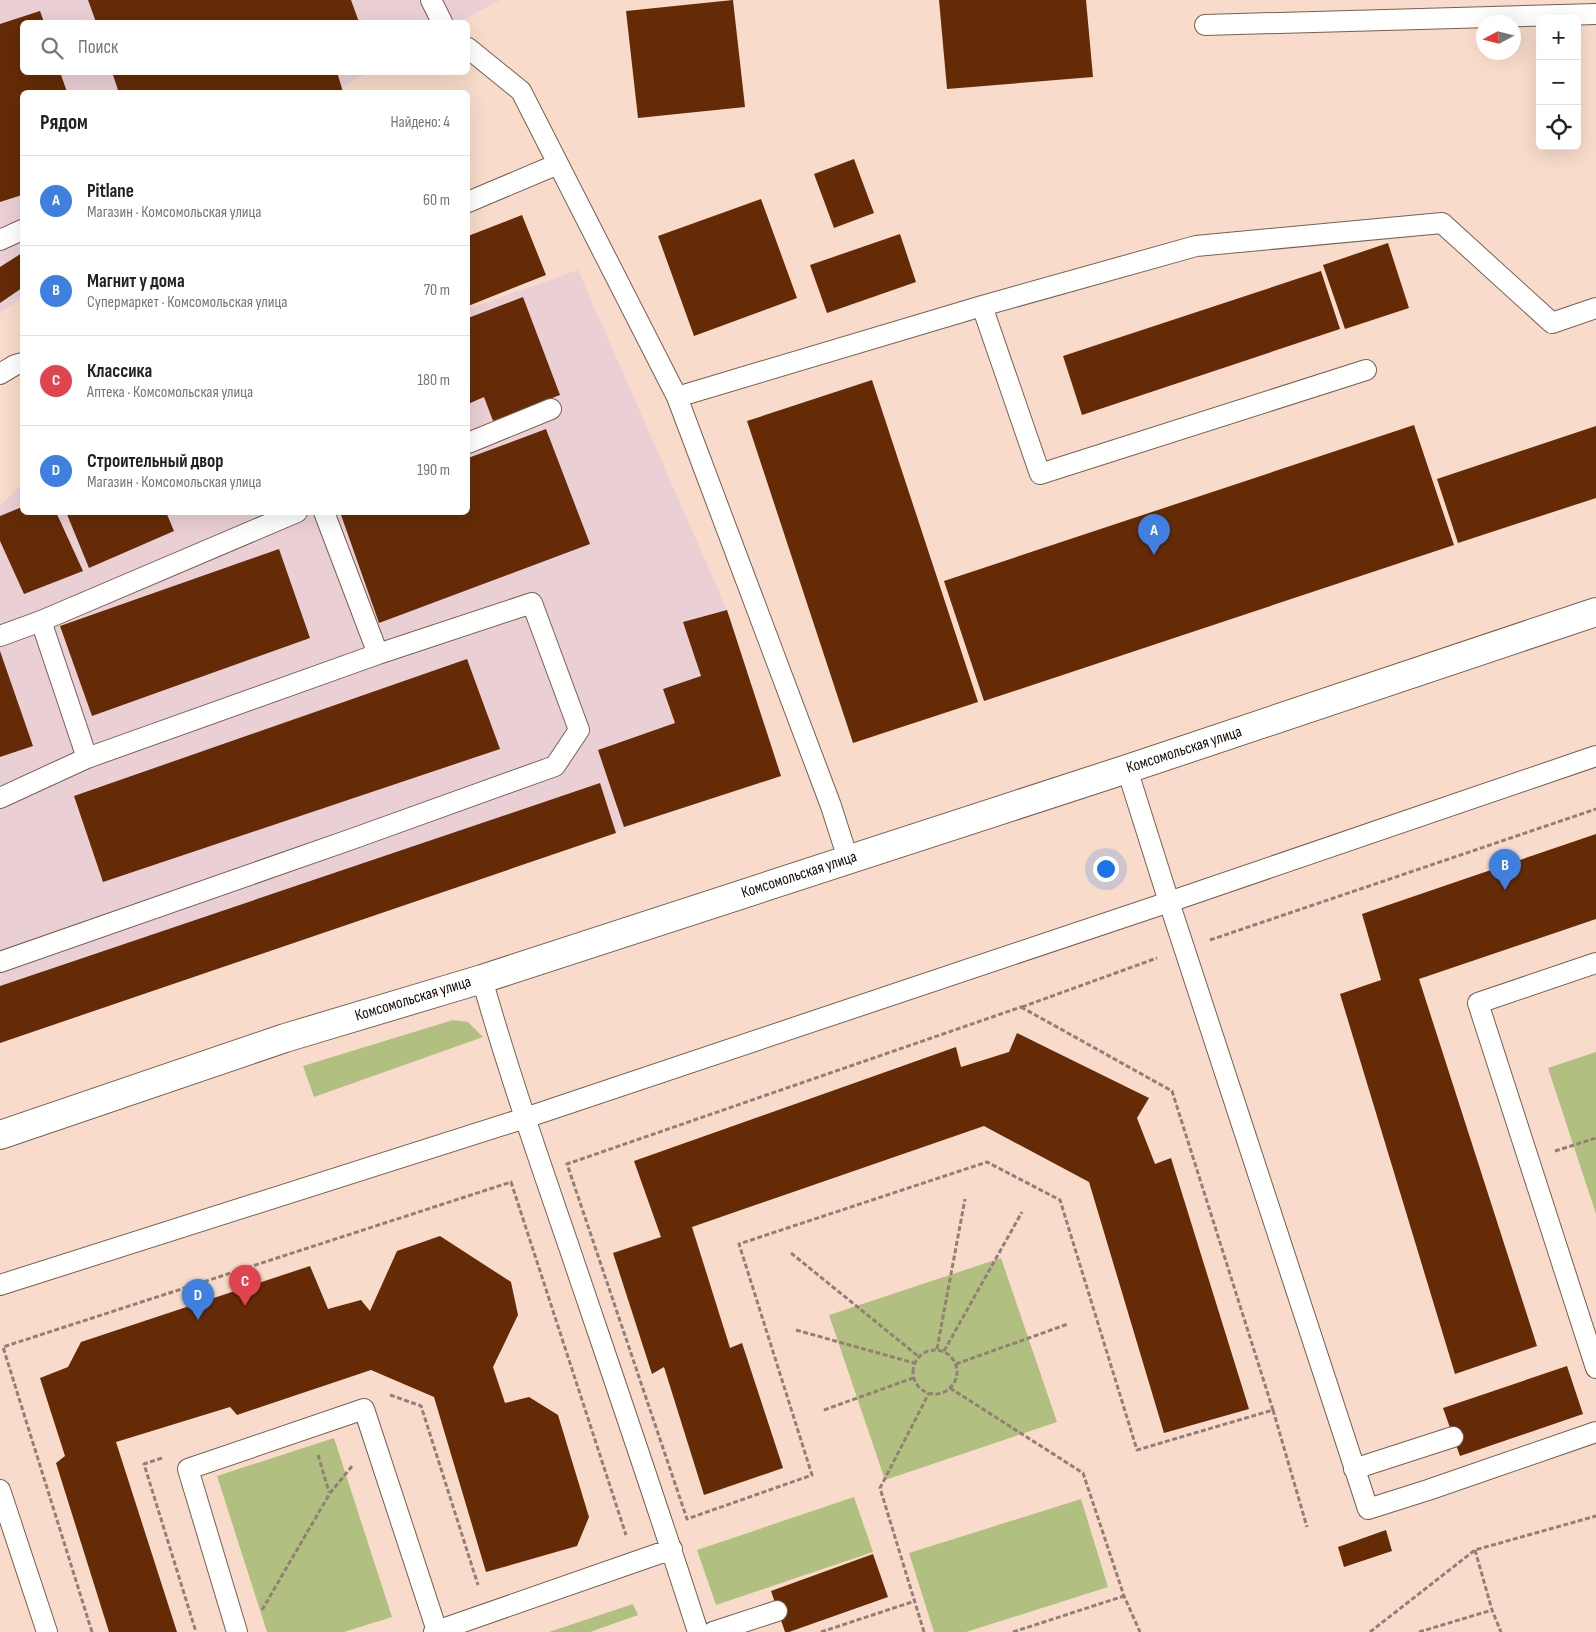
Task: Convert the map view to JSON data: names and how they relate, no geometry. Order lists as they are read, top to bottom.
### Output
{
  "streets": {
    "main road": ["Комсомольская улица"]
  },
  "north": "left",
  "page": {
    "map_buttons": ["+", "−"],
    "search": "Поиск",
    "heading": ["Рядом", "Найдено: 4"],
    "list": [
      {
        "mark": "A",
        "name": "Pitlane",
        "note": "Магазин · Комсомольская улица",
        "value": "60 m"
      },
      {
        "mark": "B",
        "name": "Магнит у дома",
        "note": "Супермаркет · Комсомольская улица",
        "value": "70 m"
      },
      {
        "mark": "C",
        "name": "Классика",
        "note": "Аптека · Комсомольская улица",
        "value": "180 m"
      },
      {
        "mark": "D",
        "name": "Строительный двор",
        "note": "Магазин · Комсомольская улица",
        "value": "190 m"
      }
    ],
    "pins": [
      "A",
      "B",
      "C",
      "D"
    ]
  }
}
